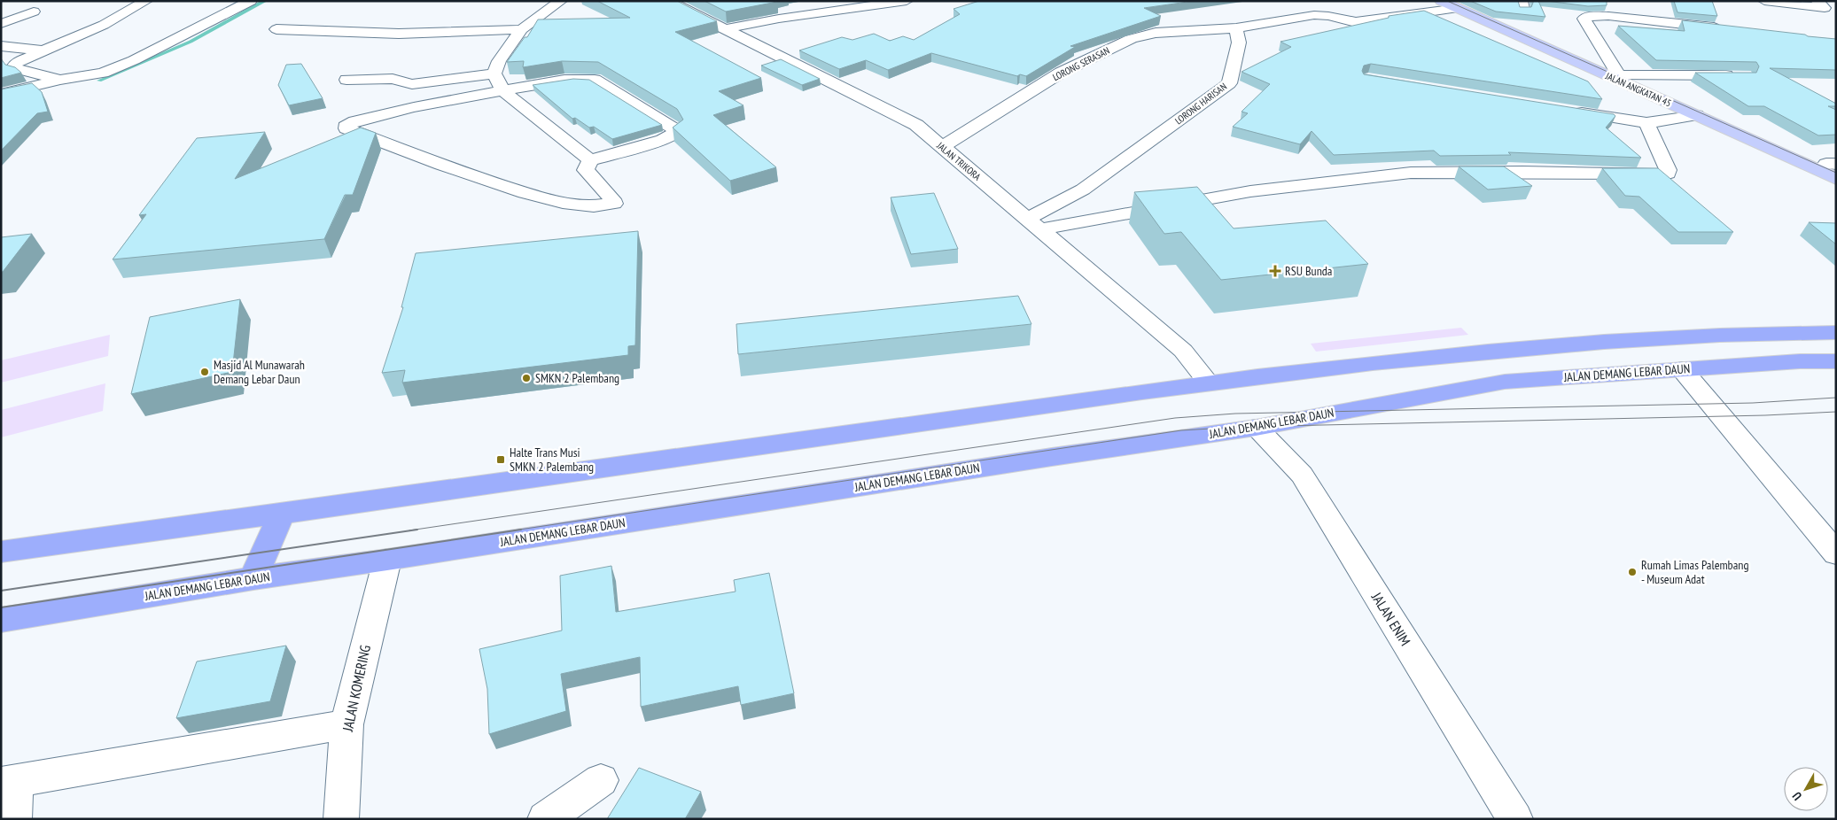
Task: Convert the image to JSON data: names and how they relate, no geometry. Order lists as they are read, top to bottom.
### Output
{
  "streets": {
    "highway": ["JALAN DEMANG LEBAR DAUN"],
    "main road": ["JALAN ANGKATAN 45"],
    "street": [
      "LORONG SERASAN",
      "LORONG HARISAN",
      "JALAN TRIKORA",
      "JALAN ENIM",
      "JALAN KOMERING"
    ]
  },
  "crossings": [
    ["LORONG SERASAN", "LORONG HARISAN"],
    ["LORONG SERASAN", "JALAN TRIKORA"],
    ["LORONG HARISAN", "JALAN TRIKORA"],
    ["JALAN DEMANG LEBAR DAUN", "JALAN ENIM"],
    ["JALAN DEMANG LEBAR DAUN", "JALAN KOMERING"]
  ],
  "places": {
    "health": ["RSU Bunda"],
    "other": ["Masjid Al Munawarah Demang Lebar Daun", "SMKN 2 Palembang", "Rumah Limas Palembang - Museum Adat"],
    "transit": ["Halte Trans Musi SMKN 2 Palembang"]
  },
  "north": "bottom left"
}
